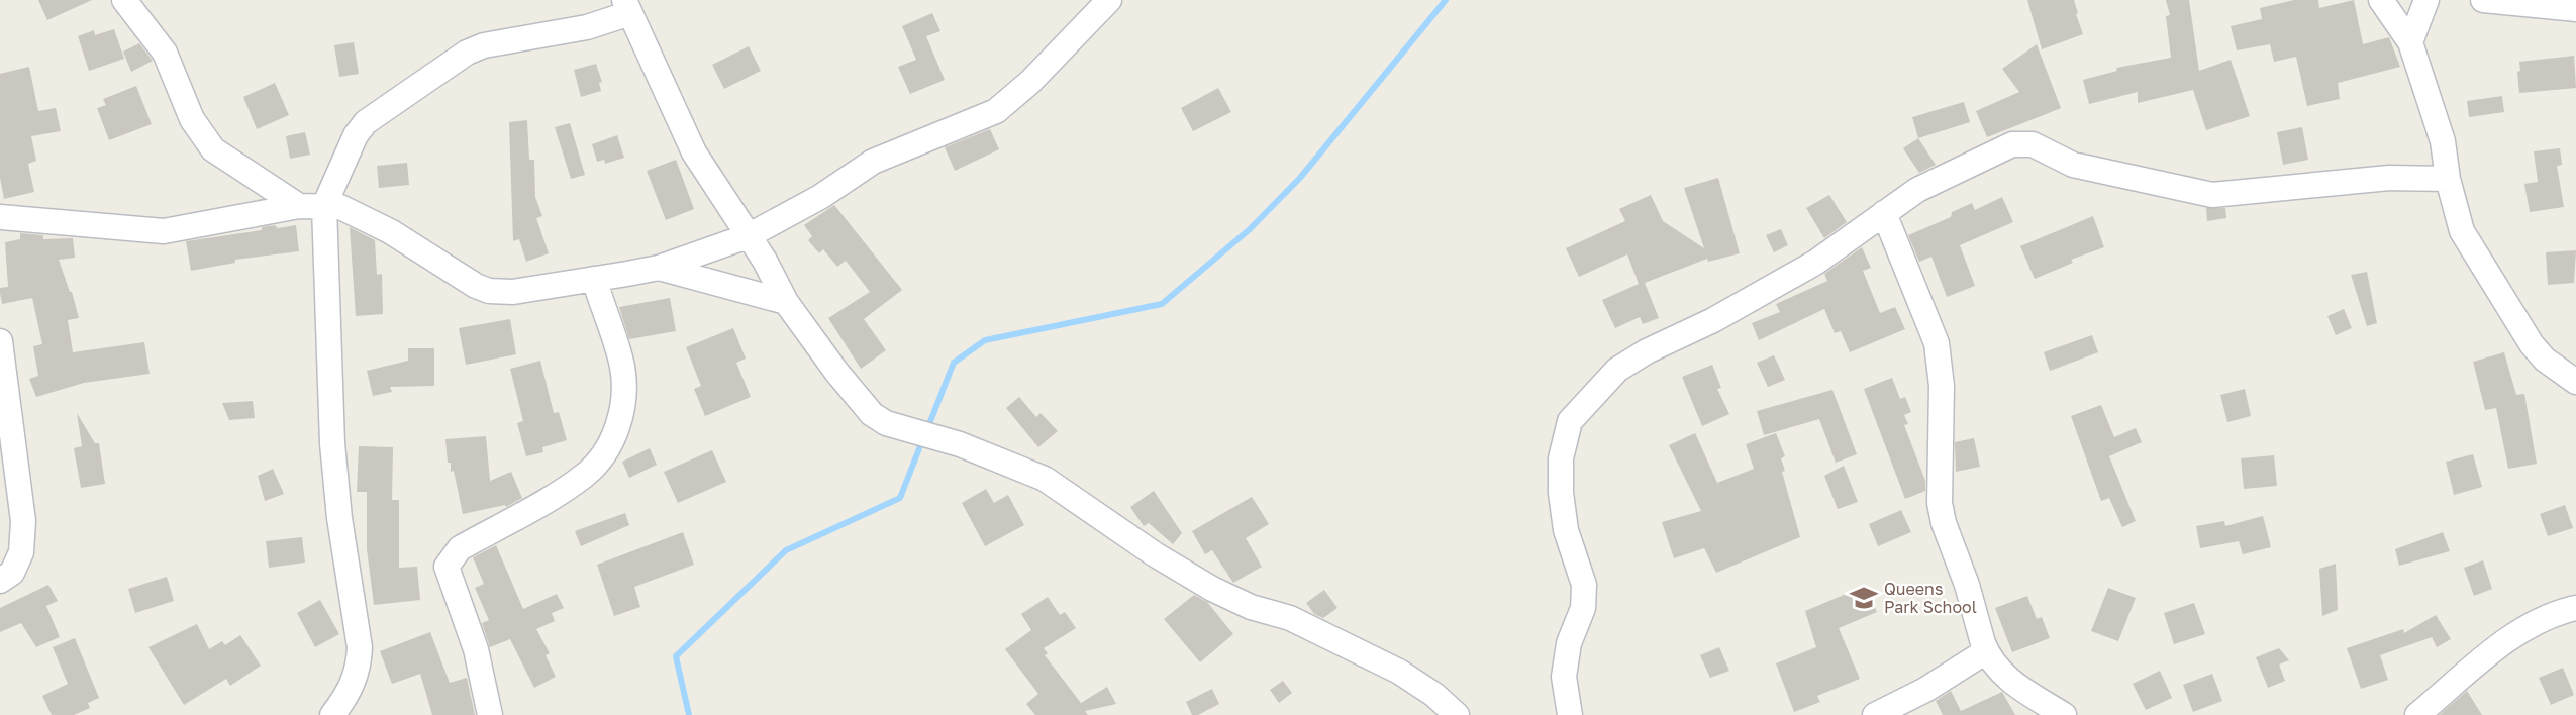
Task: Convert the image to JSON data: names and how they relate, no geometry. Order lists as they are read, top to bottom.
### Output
{
  "places": {
    "school or university": ["Queens Park School"]
  }
}
